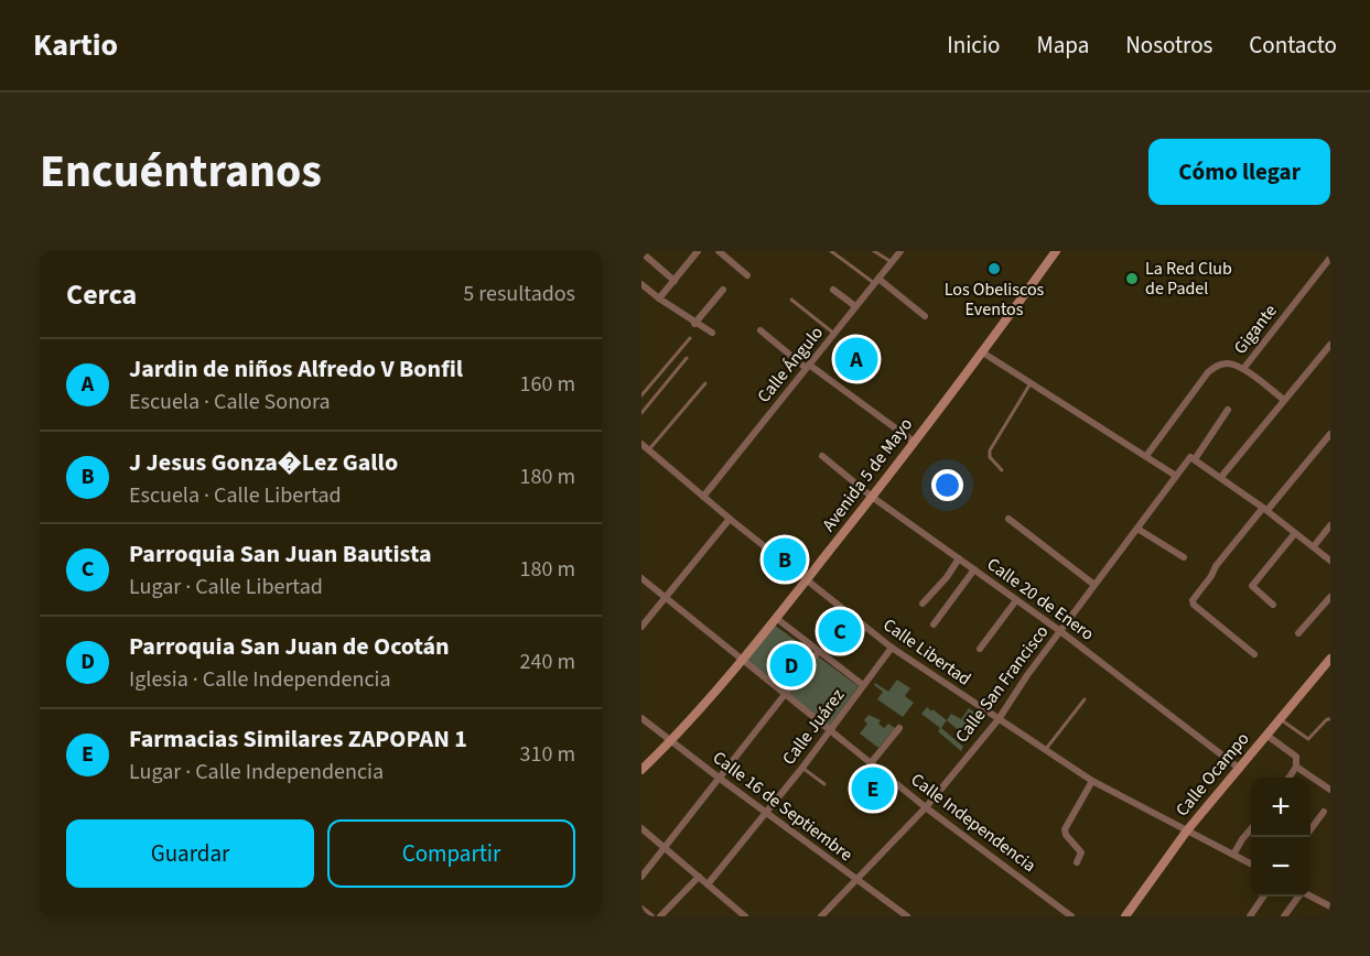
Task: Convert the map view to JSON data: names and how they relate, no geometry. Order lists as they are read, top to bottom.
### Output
{
  "streets": {
    "main road": ["Avenida 5 de Mayo", "Calle Ocampo"],
    "street": [
      "Gigante",
      "Calle Ángulo",
      "Calle 20 de Enero",
      "Calle Libertad",
      "Calle San Francisco",
      "Calle Juárez",
      "Calle 16 de Septiembre",
      "Calle Independencia"
    ]
  },
  "crossings": [
    ["Calle Ángulo", "Calle Libertad"],
    ["Avenida 5 de Mayo", "Calle 20 de Enero"],
    ["Avenida 5 de Mayo", "Calle Libertad"],
    ["Avenida 5 de Mayo", "Calle 16 de Septiembre"],
    ["Avenida 5 de Mayo", "Calle Independencia"],
    ["Calle 20 de Enero", "Calle San Francisco"],
    ["Calle 20 de Enero", "Calle Ocampo"],
    ["Calle Libertad", "Calle San Francisco"],
    ["Calle Libertad", "Calle Juárez"],
    ["Calle Libertad", "Calle Ocampo"],
    ["Calle San Francisco", "Calle 16 de Septiembre"],
    ["Calle San Francisco", "Calle Independencia"],
    ["Calle Juárez", "Calle 16 de Septiembre"],
    ["Calle Juárez", "Calle Independencia"]
  ],
  "places": ["Los Obeliscos Eventos", "La Red Club de Padel"],
  "page": {
    "header": "Kartio",
    "nav": [
      "Inicio",
      "Mapa",
      "Nosotros",
      "Contacto"
    ],
    "title": "Encuéntranos",
    "buttons": [
      "Cómo llegar",
      ["Guardar", "Compartir"]
    ],
    "heading": ["Cerca", "5 resultados"],
    "pins": [
      "A",
      "B",
      "C",
      "D",
      "E"
    ],
    "list": [
      {
        "mark": "A",
        "name": "Jardin de niños Alfredo V Bonfil",
        "note": "Escuela · Calle Sonora",
        "value": "160 m"
      },
      {
        "mark": "B",
        "name": "J Jesus Gonza�Lez Gallo",
        "note": "Escuela · Calle Libertad",
        "value": "180 m"
      },
      {
        "mark": "C",
        "name": "Parroquia San Juan Bautista",
        "note": "Lugar · Calle Libertad",
        "value": "180 m"
      },
      {
        "mark": "D",
        "name": "Parroquia San Juan de Ocotán",
        "note": "Iglesia · Calle Independencia",
        "value": "240 m"
      },
      {
        "mark": "E",
        "name": "Farmacias Similares ZAPOPAN 1",
        "note": "Lugar · Calle Independencia",
        "value": "310 m"
      }
    ],
    "map_buttons": ["+", "−"]
  }
}
